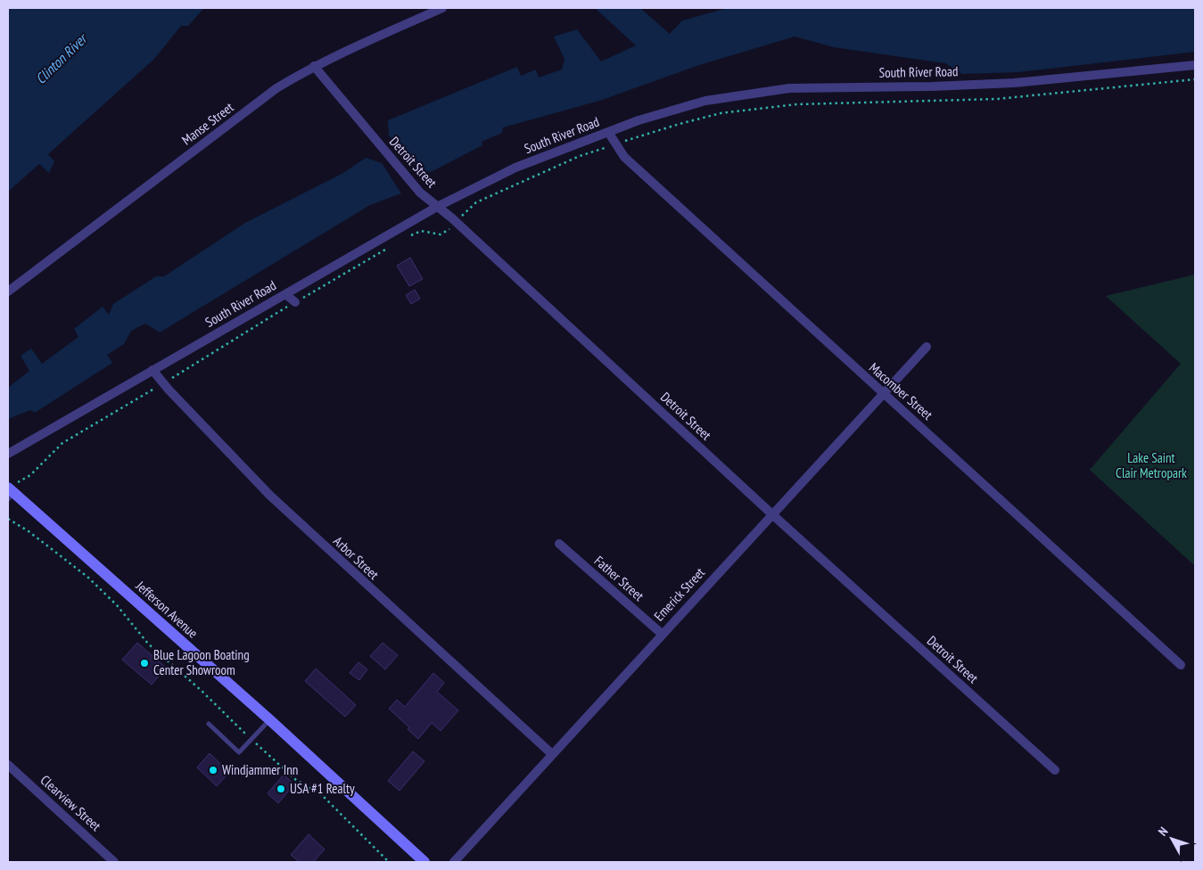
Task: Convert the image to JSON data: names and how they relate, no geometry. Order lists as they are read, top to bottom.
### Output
{
  "streets": {
    "street": [
      "South River Road",
      "Manse Street",
      "Detroit Street",
      "Macomber Street",
      "Arbor Street",
      "Father Street",
      "Emerick Street",
      "Jefferson Avenue",
      "Clearview Street"
    ]
  },
  "crossings": [
    ["South River Road", "Detroit Street"],
    ["South River Road", "Macomber Street"],
    ["South River Road", "Arbor Street"],
    ["Manse Street", "Detroit Street"],
    ["Detroit Street", "Emerick Street"],
    ["Macomber Street", "Emerick Street"],
    ["Arbor Street", "Emerick Street"],
    ["Father Street", "Emerick Street"]
  ],
  "water": ["Clinton River"],
  "parks": ["Lake Saint Clair Metropark"],
  "places": ["Blue Lagoon Boating Center Showroom", "Windjammer Inn", "USA #1 Realty"],
  "north": "top left"
}
